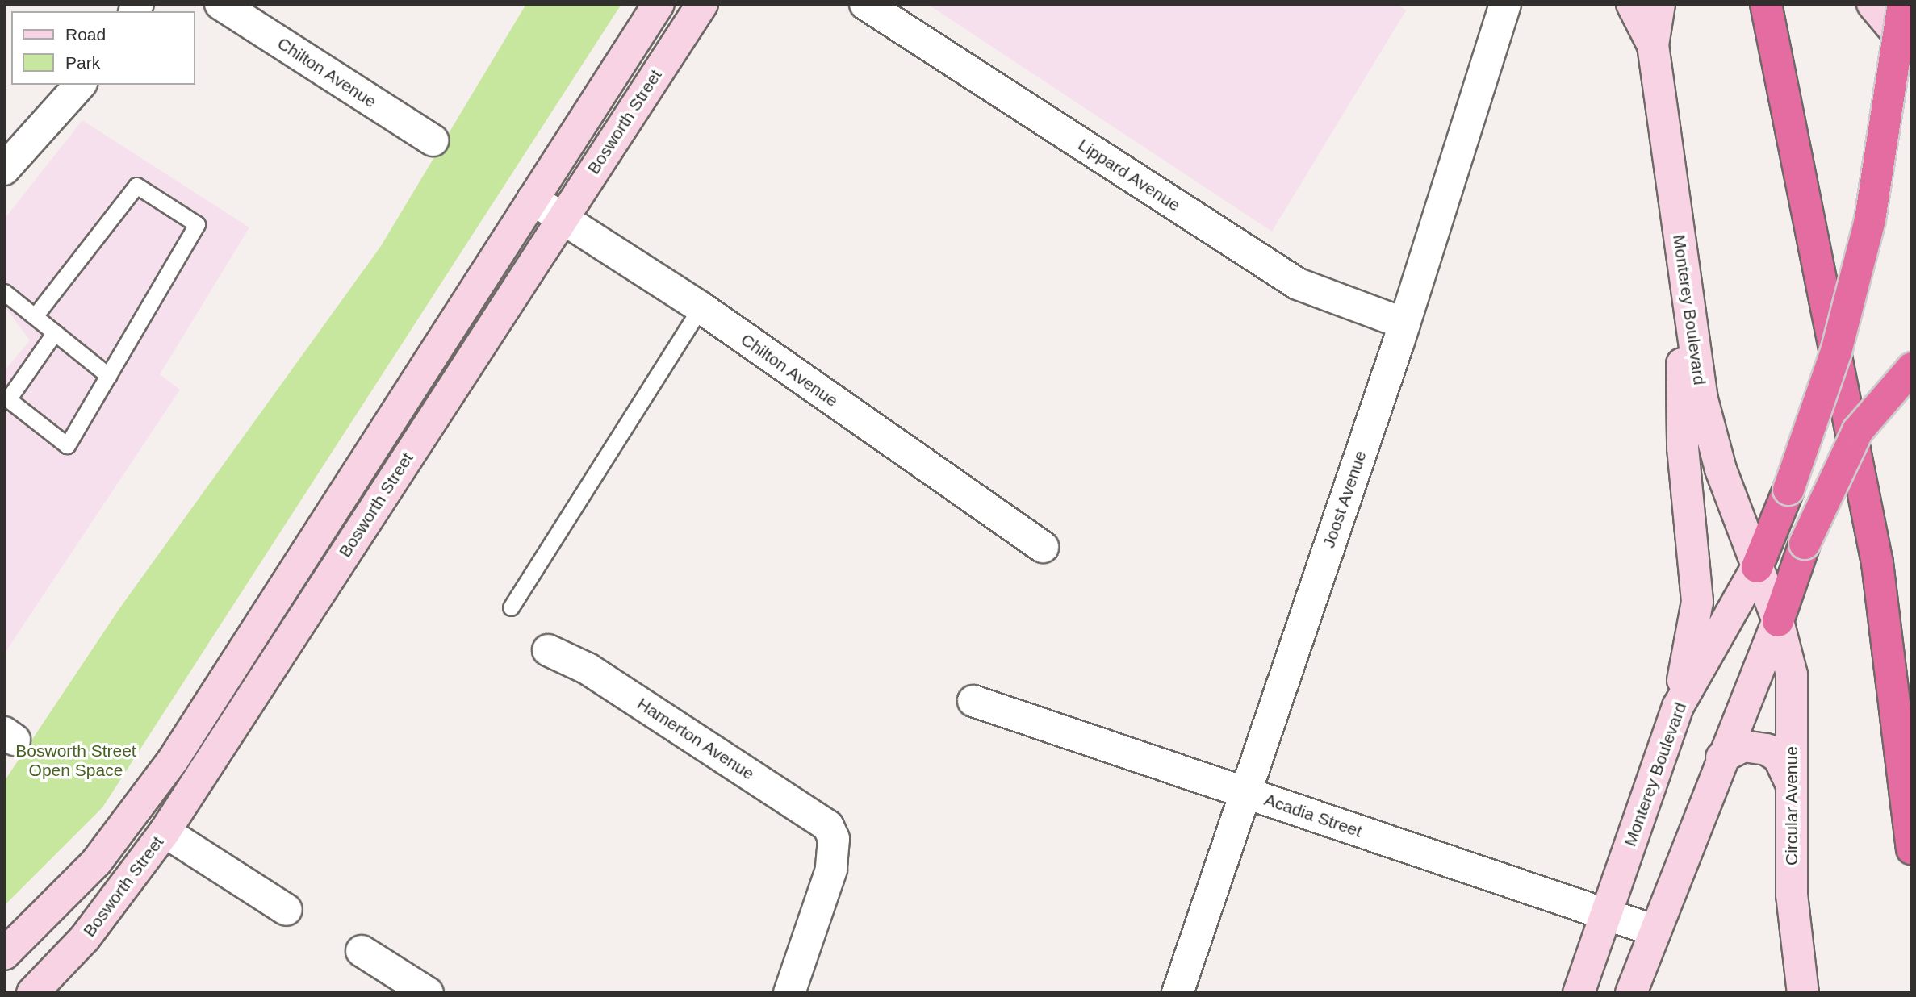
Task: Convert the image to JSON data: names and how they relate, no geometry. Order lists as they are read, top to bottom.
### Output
{
  "streets": {
    "main road": ["Bosworth Street", "Monterey Boulevard", "Circular Avenue"],
    "street": [
      "Chilton Avenue",
      "Lippard Avenue",
      "Joost Avenue",
      "Hamerton Avenue",
      "Acadia Street"
    ]
  },
  "crossings": [
    ["Chilton Avenue", "Bosworth Street"],
    ["Lippard Avenue", "Joost Avenue"],
    ["Monterey Boulevard", "Circular Avenue"],
    ["Monterey Boulevard", "Acadia Street"],
    ["Joost Avenue", "Acadia Street"]
  ],
  "parks": ["Bosworth Street Open Space"],
  "legend": ["Road", "Park"]
}
